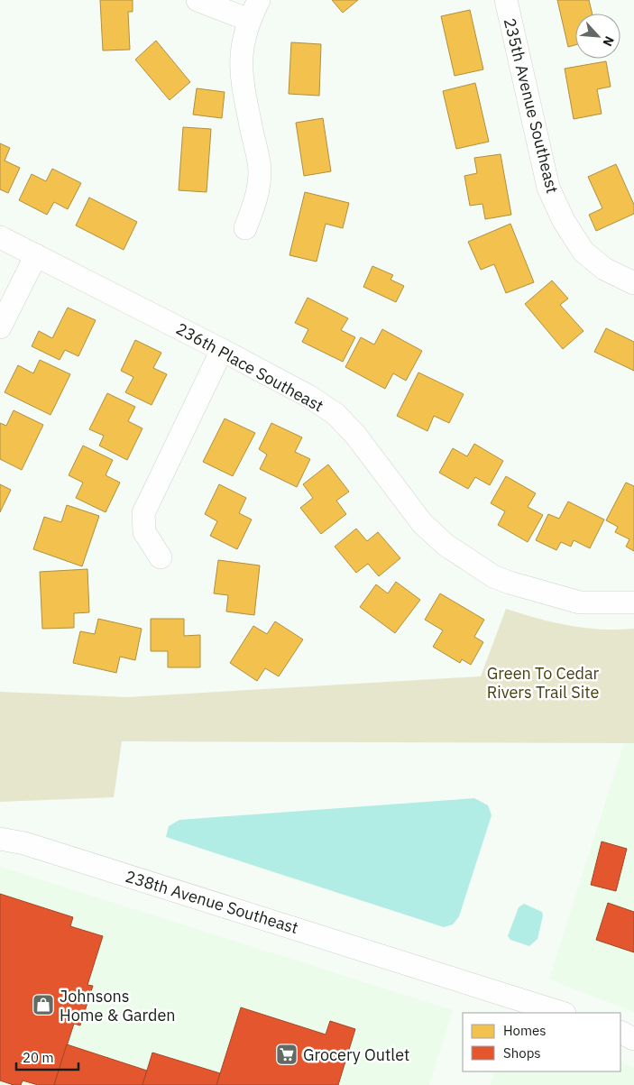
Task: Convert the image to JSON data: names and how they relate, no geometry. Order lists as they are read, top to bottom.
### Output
{
  "streets": {
    "street": ["235th Avenue Southeast", "236th Place Southeast", "238th Avenue Southeast"]
  },
  "parks": ["Green To Cedar Rivers Trail Site"],
  "places": {
    "shop": ["Johnsons Home & Garden"],
    "supermarket": ["Grocery Outlet"]
  },
  "legend": ["Homes", "Shops"],
  "scale_bar": "20 m",
  "north": "bottom right"
}
